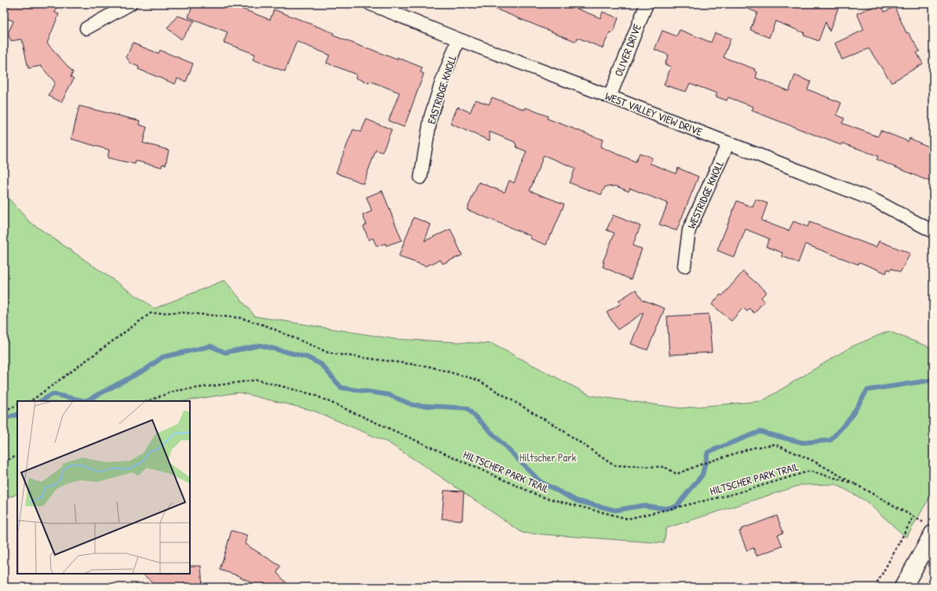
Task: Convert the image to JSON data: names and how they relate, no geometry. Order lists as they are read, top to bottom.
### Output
{
  "streets": {
    "street": [
      "OLIVER DRIVE",
      "EASTRIDGE KNOLL",
      "WEST VALLEY VIEW DRIVE",
      "WESTRIDGE KNOLL"
    ],
    "path": ["HILTSCHER PARK TRAIL"]
  },
  "crossings": [
    ["OLIVER DRIVE", "WEST VALLEY VIEW DRIVE"],
    ["EASTRIDGE KNOLL", "WEST VALLEY VIEW DRIVE"],
    ["WEST VALLEY VIEW DRIVE", "WESTRIDGE KNOLL"]
  ],
  "parks": ["Hiltscher Park"]
}
